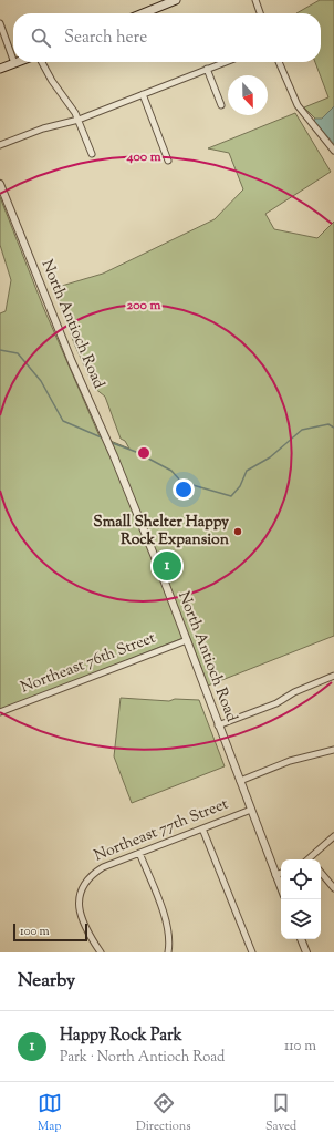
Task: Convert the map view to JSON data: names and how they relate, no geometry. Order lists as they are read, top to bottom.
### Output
{
  "streets": {
    "street": ["North Antioch Road", "Northeast 76th Street", "Northeast 77th Street"]
  },
  "crossings": [
    ["North Antioch Road", "Northeast 76th Street"],
    ["North Antioch Road", "Northeast 77th Street"]
  ],
  "places": ["Small Shelter Happy Rock Expansion"],
  "scale_bar": "100 m",
  "north": "bottom",
  "page": {
    "search": "Search here",
    "pins": "1",
    "scale": "100 m",
    "heading": "Nearby",
    "list": [
      {
        "mark": "1",
        "name": "Happy Rock Park",
        "note": "Park · North Antioch Road",
        "value": "110 m"
      }
    ],
    "nav": ["Map", "Directions", "Saved"]
  },
  "rings": ["400 m", "200 m"]
}
